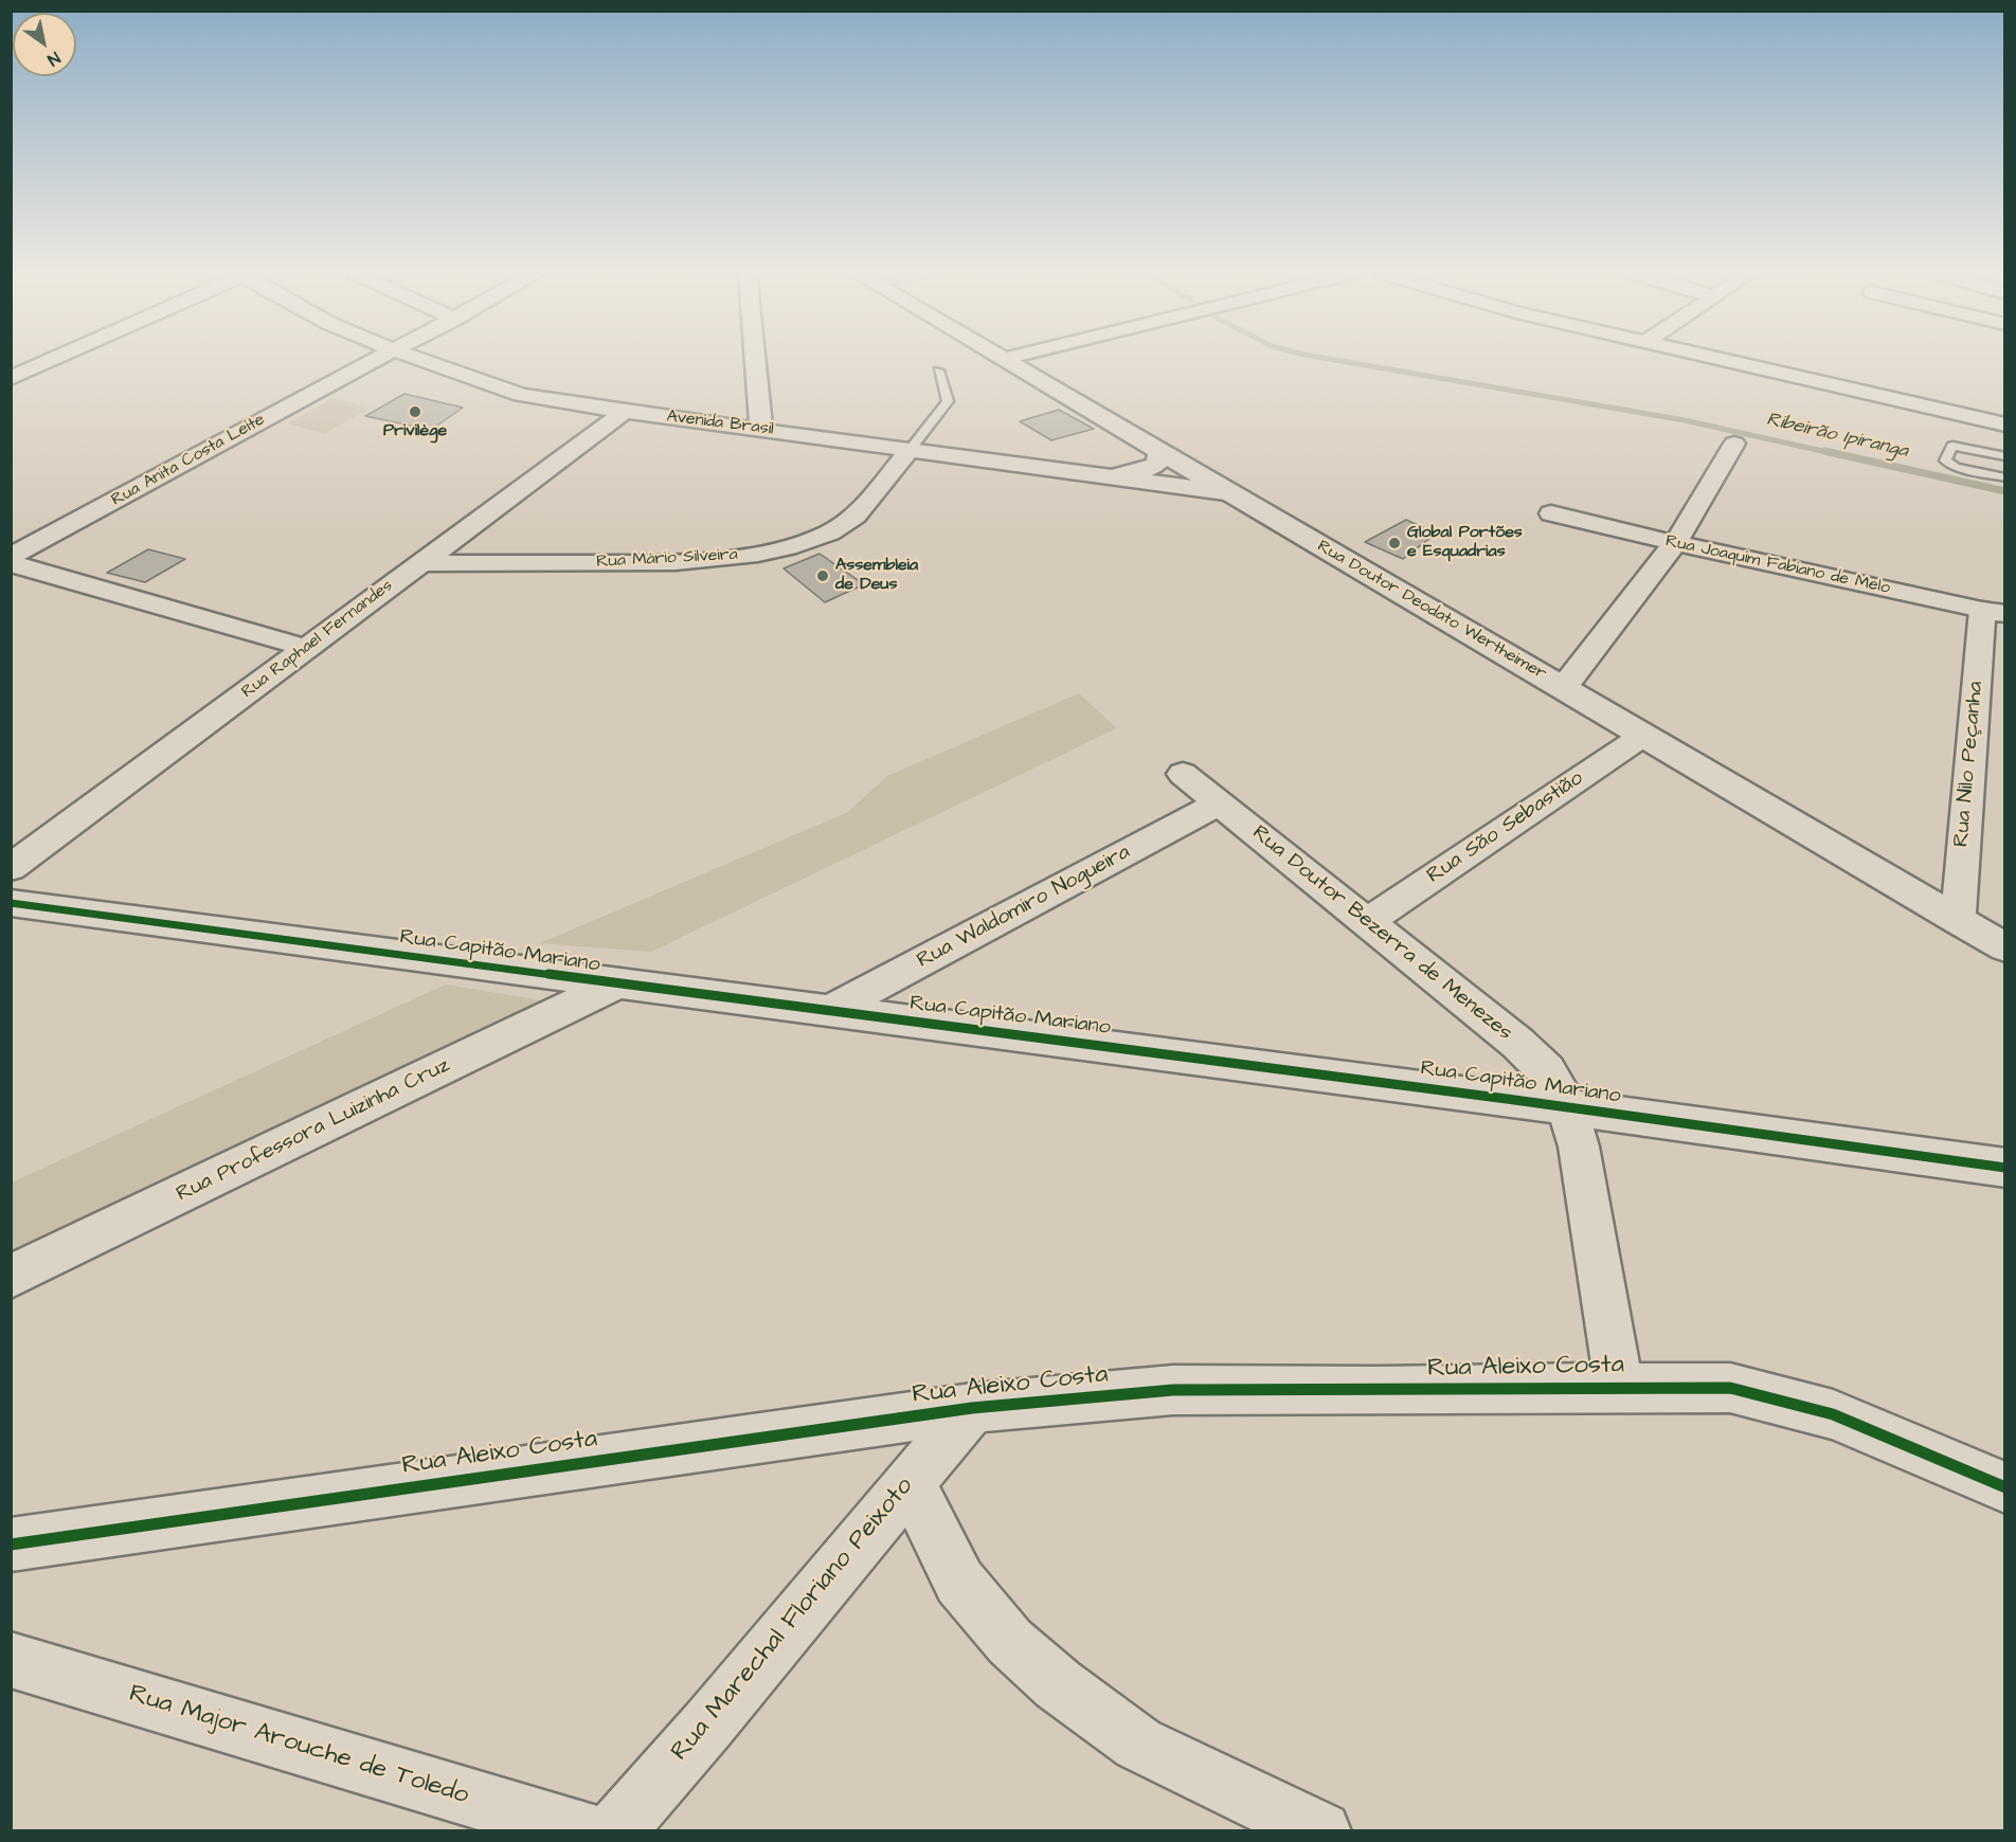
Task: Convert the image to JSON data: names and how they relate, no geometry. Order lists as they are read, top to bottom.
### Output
{
  "streets": {
    "street": [
      "Avenida Brasil",
      "Rua Anita Costa Leite",
      "Rua Mário Silveira",
      "Rua Joaquim Fabiano de Melo",
      "Rua Doutor Deodato Wertheimer",
      "Rua Raphael Fernandes",
      "Rua Nilo Peçanha",
      "Rua São Sebastião",
      "Rua Waldomiro Nogueira",
      "Rua Doutor Bezerra de Menezes",
      "Rua Capitão Mariano",
      "Rua Professora Luizinha Cruz",
      "Rua Aleixo Costa",
      "Rua Marechal Floriano Peixoto",
      "Rua Major Arouche de Toledo"
    ]
  },
  "crossings": [
    ["Avenida Brasil", "Rua Mário Silveira"],
    ["Avenida Brasil", "Rua Doutor Deodato Wertheimer"],
    ["Avenida Brasil", "Rua Raphael Fernandes"],
    ["Rua Mário Silveira", "Rua Raphael Fernandes"],
    ["Rua Joaquim Fabiano de Melo", "Rua Nilo Peçanha"],
    ["Rua Doutor Deodato Wertheimer", "Rua Nilo Peçanha"],
    ["Rua Doutor Deodato Wertheimer", "Rua São Sebastião"],
    ["Rua São Sebastião", "Rua Doutor Bezerra de Menezes"],
    ["Rua Waldomiro Nogueira", "Rua Doutor Bezerra de Menezes"],
    ["Rua Waldomiro Nogueira", "Rua Capitão Mariano"],
    ["Rua Doutor Bezerra de Menezes", "Rua Capitão Mariano"],
    ["Rua Doutor Bezerra de Menezes", "Rua Aleixo Costa"],
    ["Rua Capitão Mariano", "Rua Professora Luizinha Cruz"],
    ["Rua Aleixo Costa", "Rua Marechal Floriano Peixoto"]
  ],
  "water": ["Ribeirão Ipiranga"],
  "places": ["Privilège", "Global Portões e Esquadrias", "Assembleia de Deus"],
  "north": "bottom right"
}
